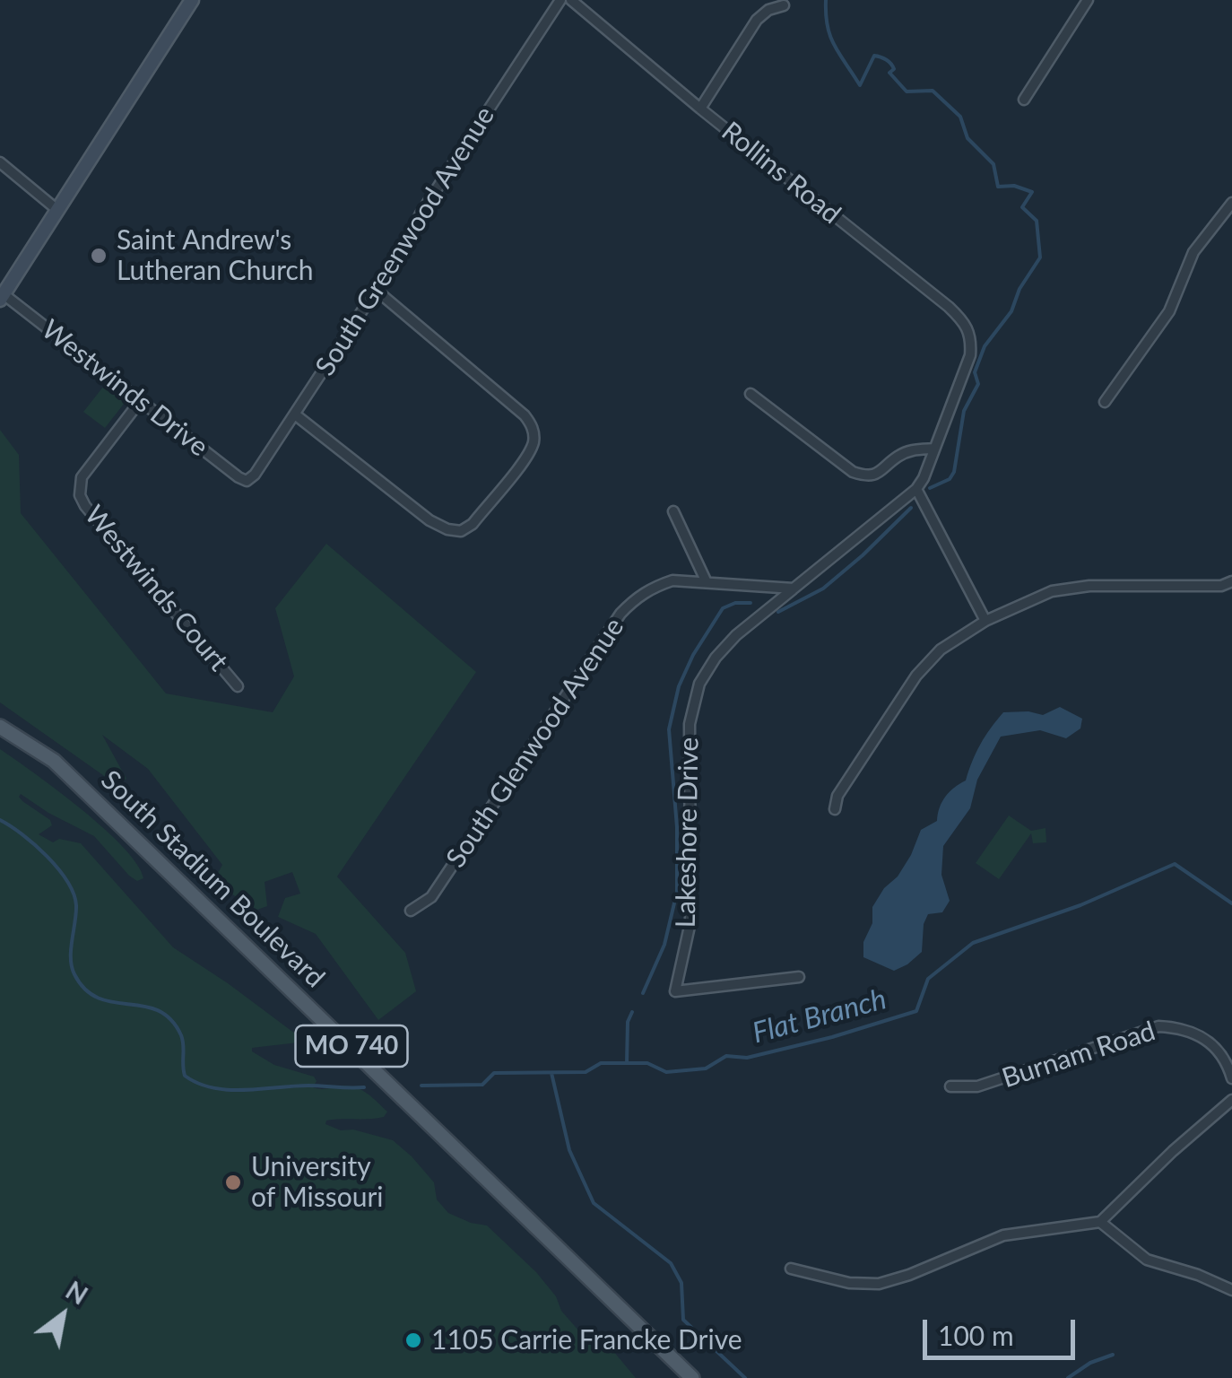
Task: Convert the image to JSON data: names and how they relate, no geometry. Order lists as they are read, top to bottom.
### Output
{
  "streets": {
    "main road": ["South Stadium Boulevard", "MO 740"],
    "street": [
      "Rollins Road",
      "South Greenwood Avenue",
      "Westwinds Drive",
      "Westwinds Court",
      "South Glenwood Avenue",
      "Lakeshore Drive",
      "Burnam Road"
    ]
  },
  "crossings": [
    ["South Greenwood Avenue", "Westwinds Drive"],
    ["Westwinds Drive", "Westwinds Court"],
    ["South Glenwood Avenue", "Lakeshore Drive"]
  ],
  "water": ["Flat Branch"],
  "places": ["Saint Andrew's Lutheran Church", "University of Missouri", "1105 Carrie Francke Drive"],
  "scale_bar": "100 m",
  "north": "top right"
}
